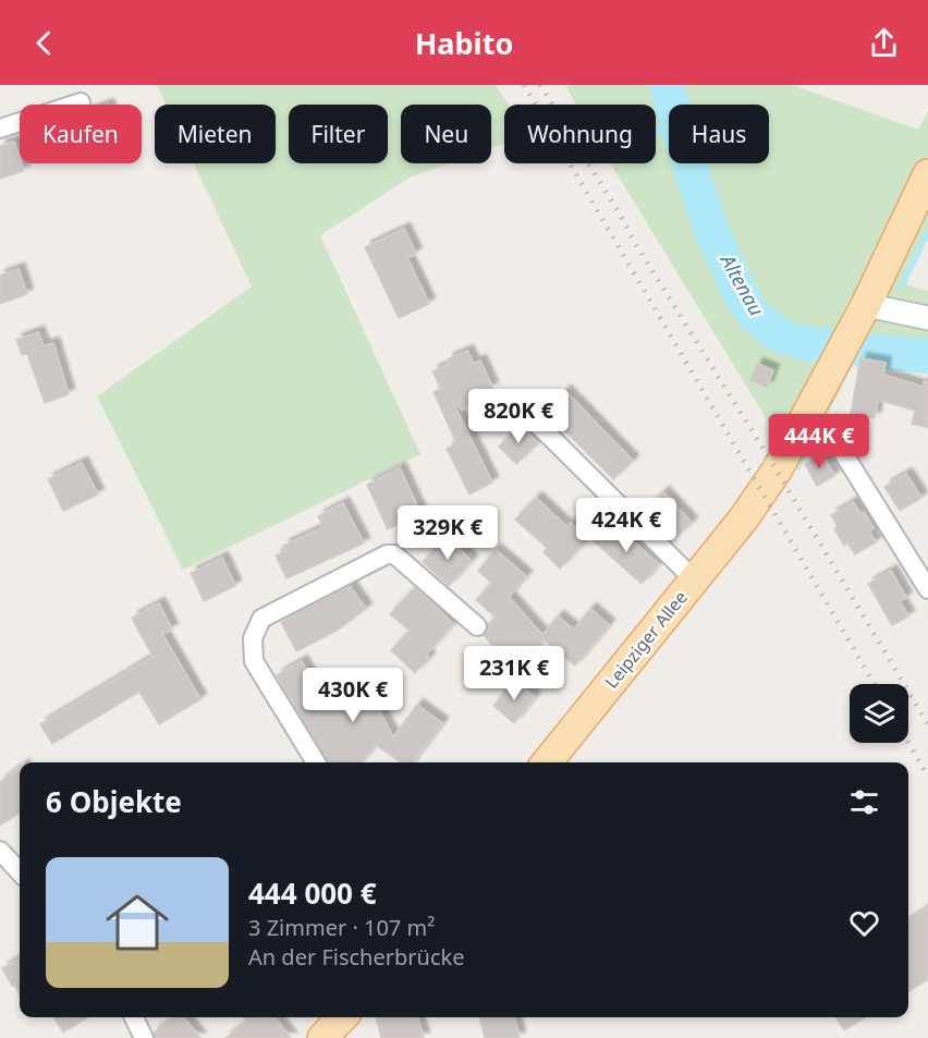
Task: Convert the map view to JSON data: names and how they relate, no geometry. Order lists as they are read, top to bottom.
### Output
{
  "streets": {
    "main road": ["Leipziger Allee"]
  },
  "water": ["Altenau"],
  "page": {
    "header": "Habito",
    "chip": [
      "Kaufen",
      "Mieten",
      "Filter",
      "Neu",
      "Wohnung",
      "Haus"
    ],
    "price": [
      "820K €",
      "444K €",
      "424K €",
      "329K €",
      "231K €",
      "430K €"
    ],
    "heading": "6 Objekte",
    "list": [
      {
        "name": "444 000 €",
        "note": "3 Zimmer · 107 m² · An der Fischerbrücke"
      }
    ]
  }
}
